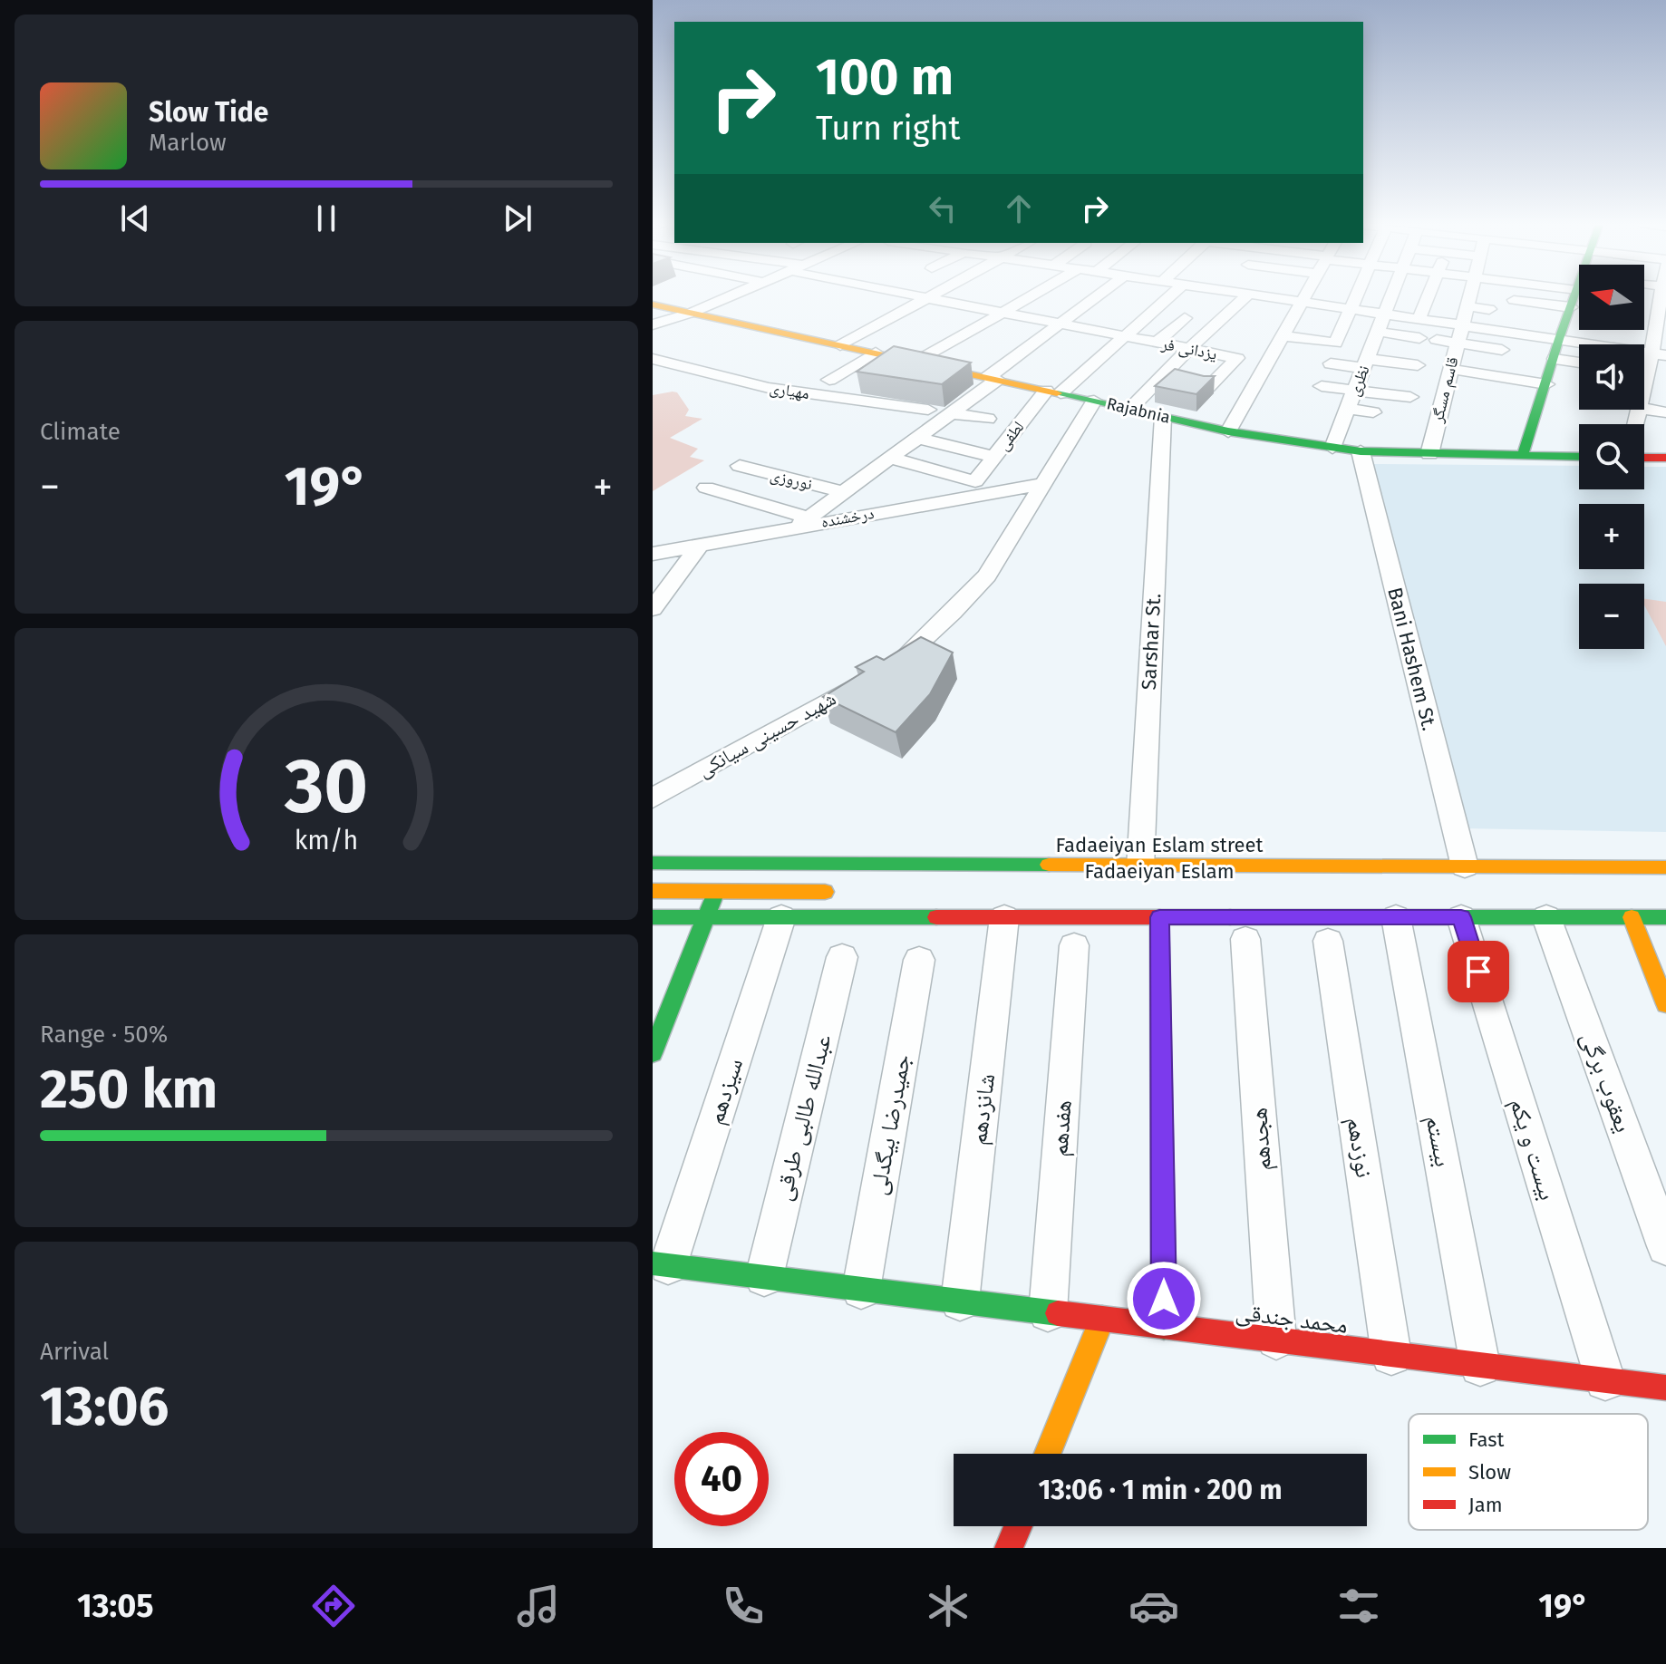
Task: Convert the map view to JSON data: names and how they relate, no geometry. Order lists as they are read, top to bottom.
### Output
{
  "streets": {
    "main road": ["Rajabnia", "Fadaeiyan Eslam street", "محمد جندقی"],
    "street": [
      "یزدانی فر",
      "نظری",
      "قاسم مسگر",
      "مهیاری",
      "لطفی",
      "نوروزی",
      "درخشنده",
      "Sarshar St.",
      "Bani Hashem St.",
      "شهید حسینی سیانکی",
      "یعقوب برگی",
      "سیزدهم",
      "شانزدهم",
      "عبدالله طالبی طرقی",
      "جمیدرضا بیگدلی",
      "هفدهم",
      "هجدهم",
      "بیستم",
      "نوزدهم",
      "بیست و یکم"
    ]
  },
  "crossings": [
    ["یزدانی فر", "لطفی"],
    ["نظری", "Rajabnia"],
    ["قاسم مسگر", "Rajabnia"],
    ["مهیاری", "Rajabnia"],
    ["Rajabnia", "لطفی"],
    ["Rajabnia", "Sarshar St."],
    ["Rajabnia", "Bani Hashem St."],
    ["Rajabnia", "شهید حسینی سیانکی"],
    ["درخشنده", "شهید حسینی سیانکی"],
    ["Sarshar St.", "Fadaeiyan Eslam street"],
    ["Bani Hashem St.", "Fadaeiyan Eslam street"],
    ["سیزدهم", "محمد جندقی"],
    ["شانزدهم", "محمد جندقی"],
    ["عبدالله طالبی طرقی", "محمد جندقی"],
    ["جمیدرضا بیگدلی", "محمد جندقی"],
    ["هفدهم", "محمد جندقی"],
    ["هجدهم", "محمد جندقی"],
    ["بیستم", "محمد جندقی"],
    ["نوزدهم", "محمد جندقی"],
    ["بیست و یکم", "محمد جندقی"]
  ],
  "legend": ["Fast", "Slow", "Jam"],
  "north": "left",
  "page": {
    "turn": ["100 m", "Turn right"],
    "song": ["Slow Tide", "Marlow"],
    "map_buttons": ["+", "−"],
    "tile": [
      "Climate",
      ["Range · 50%", "250 km"],
      ["Arrival", "13:06"]
    ],
    "heat": ["−", "19°", "+"],
    "limit": "40",
    "trip": "13:06 · 1 min · 200 m",
    "tabs": ["13:05", "19°"],
    "gauge": ["30", "km/h"]
  }
}
